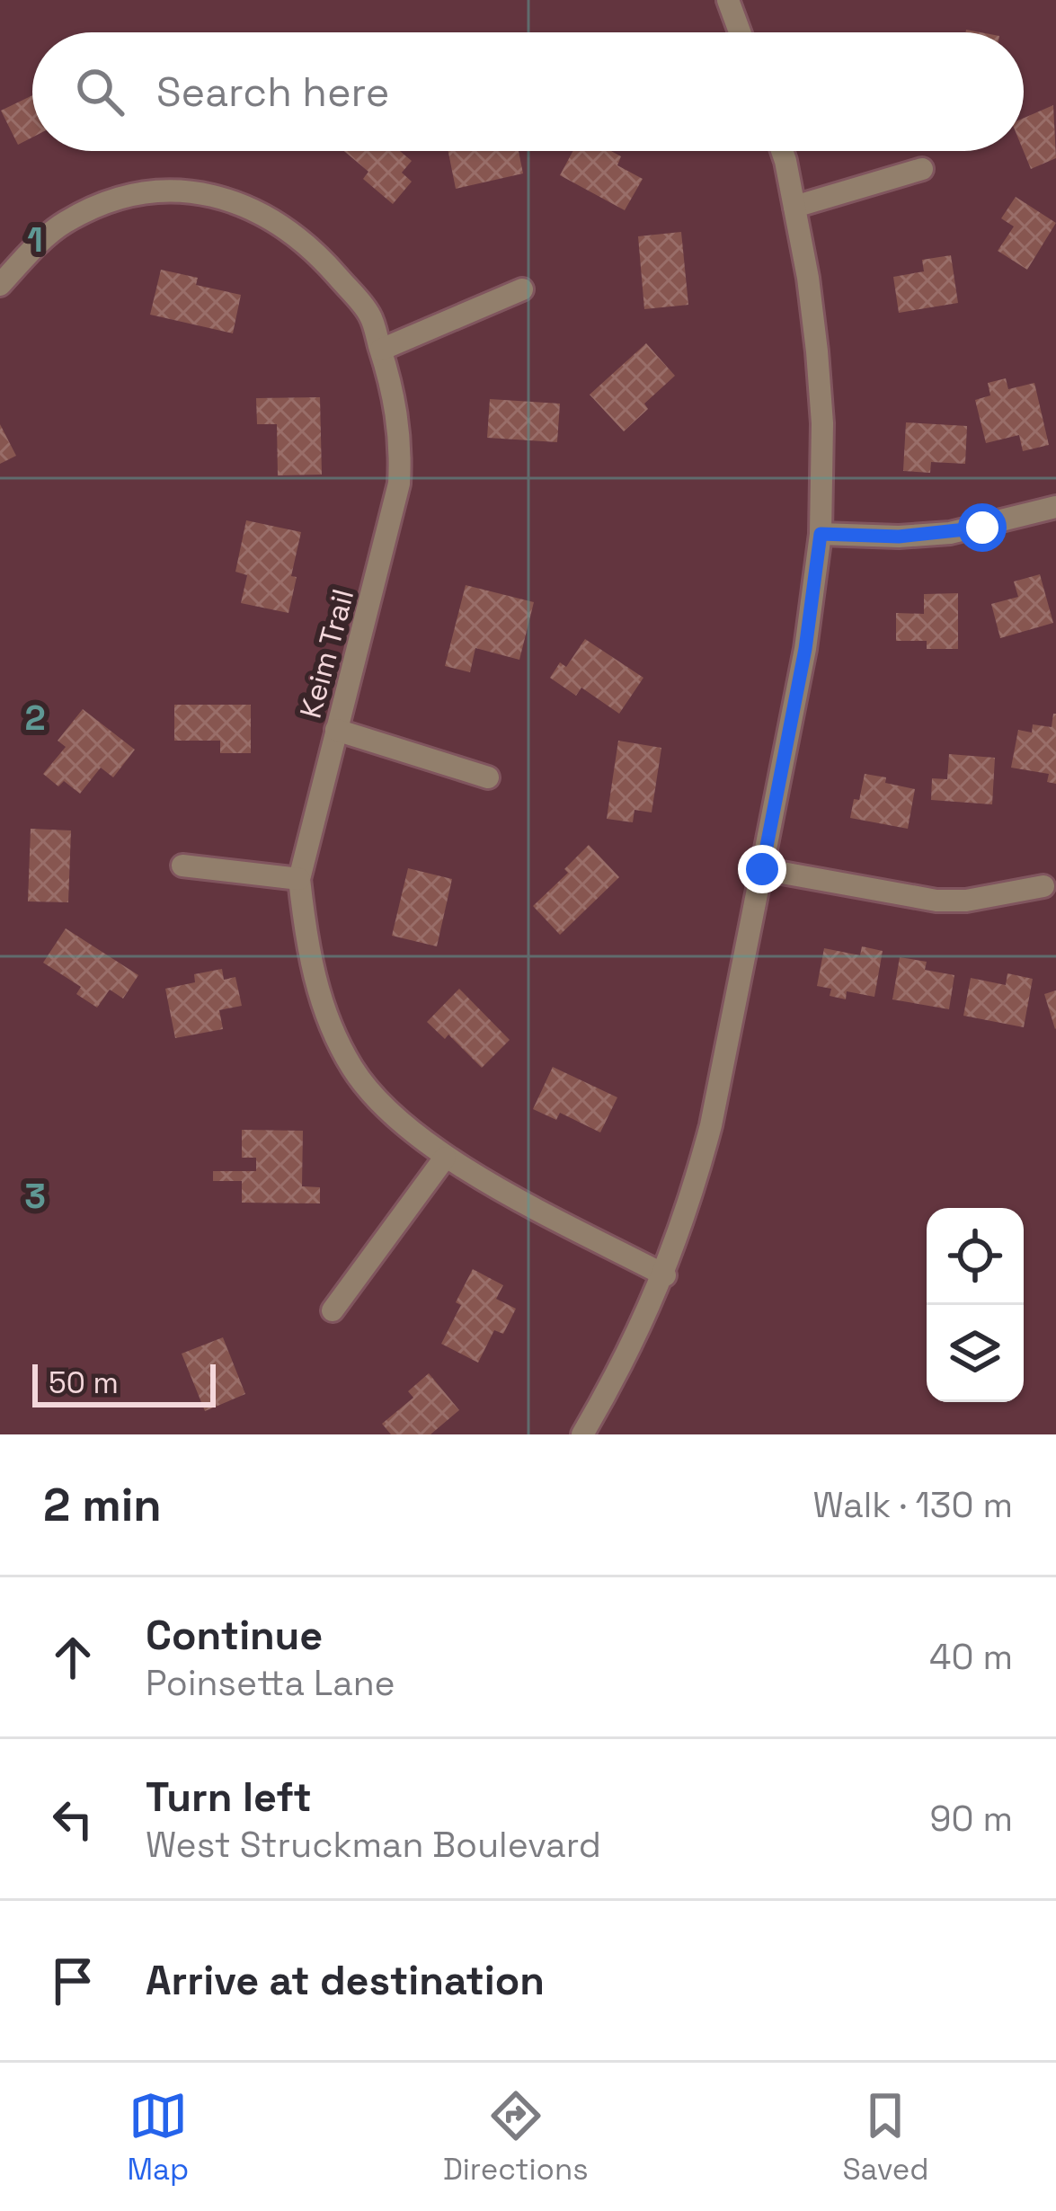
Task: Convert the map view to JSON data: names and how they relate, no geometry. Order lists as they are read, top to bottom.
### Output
{
  "streets": {
    "street": ["Keim Trail"]
  },
  "scale_bar": "50 m",
  "page": {
    "search": "Search here",
    "scale": "50 m",
    "heading": ["2 min", "Walk · 130 m"],
    "list": [
      ["Continue", "Poinsetta Lane", "40 m"],
      ["Turn left", "West Struckman Boulevard", "90 m"],
      "Arrive at destination"
    ],
    "nav": ["Map", "Directions", "Saved"]
  },
  "grid": {
    "rows": ["1", "2", "3"]
  }
}
